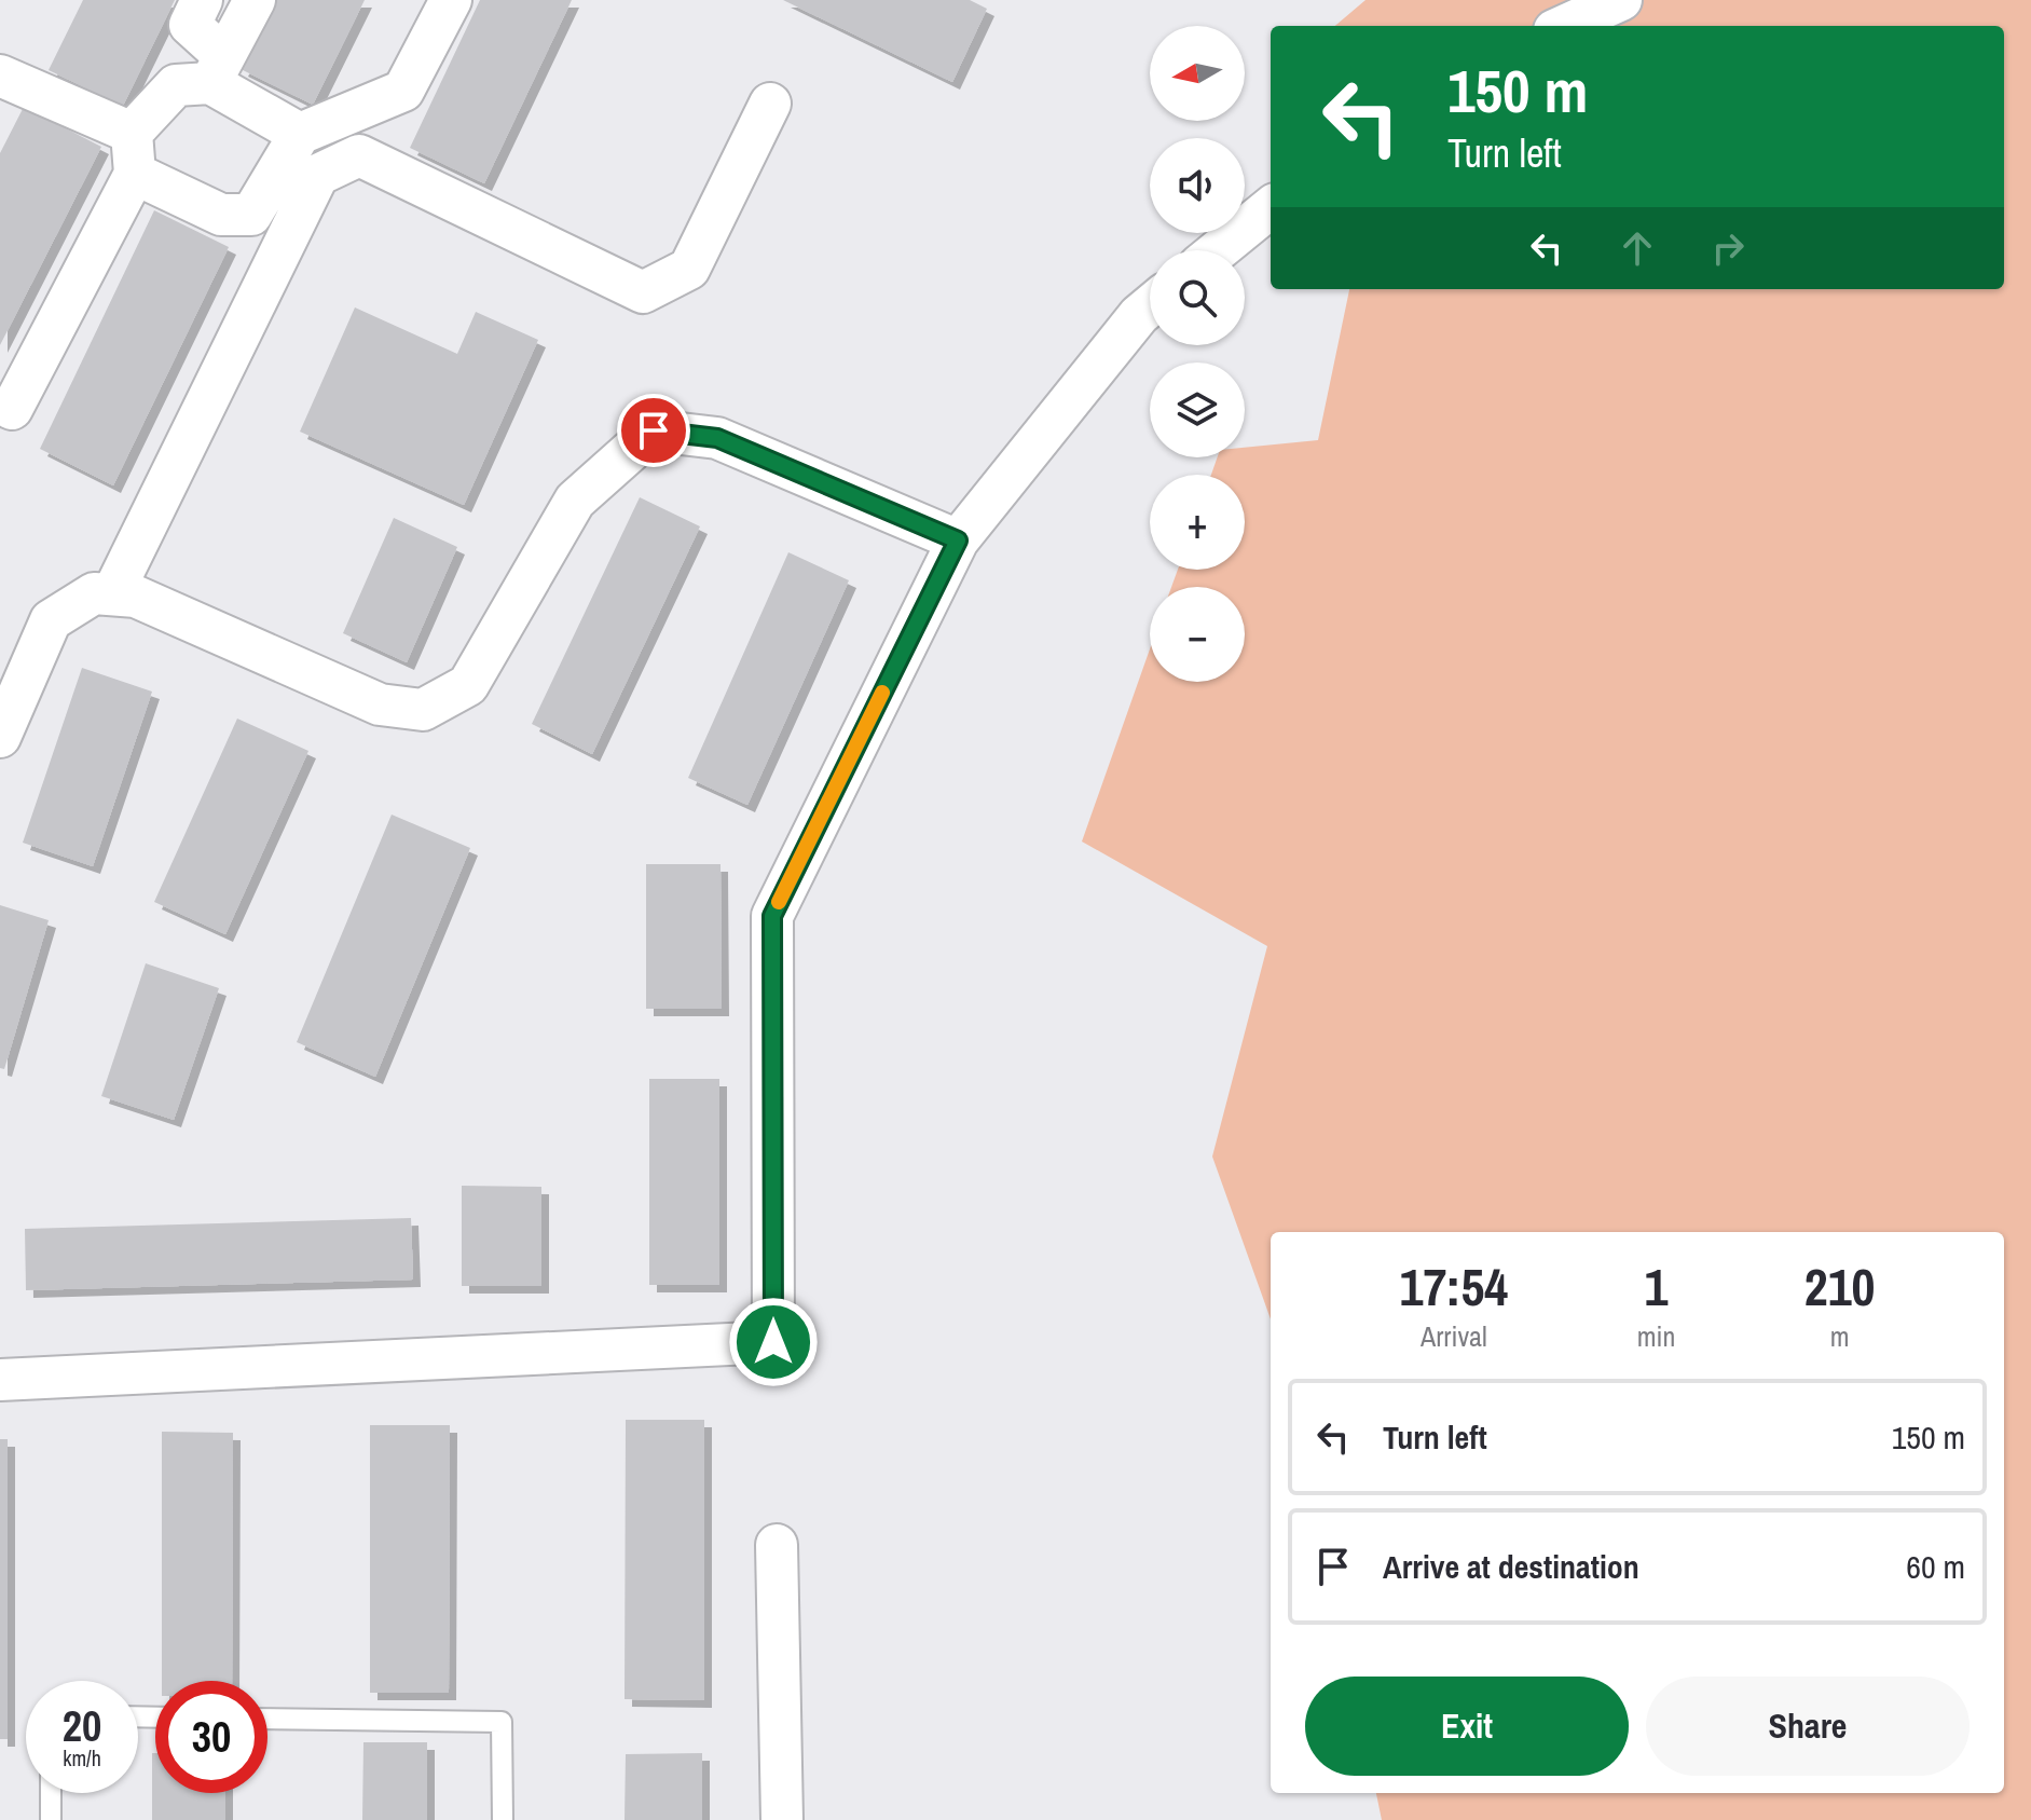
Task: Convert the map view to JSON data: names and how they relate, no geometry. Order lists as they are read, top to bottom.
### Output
{
  "north": "left",
  "page": {
    "map_buttons": ["+", "−"],
    "turn": ["150 m", "Turn left"],
    "eta": [
      "17:54",
      "Arrival",
      "1",
      "min",
      "210",
      "m"
    ],
    "list": [
      {
        "name": "Turn left",
        "value": "150 m"
      },
      {
        "name": "Arrive at destination",
        "value": "60 m"
      }
    ],
    "buttons": ["Exit", "Share"],
    "speed": "20 km/h",
    "limit": "30"
  }
}
